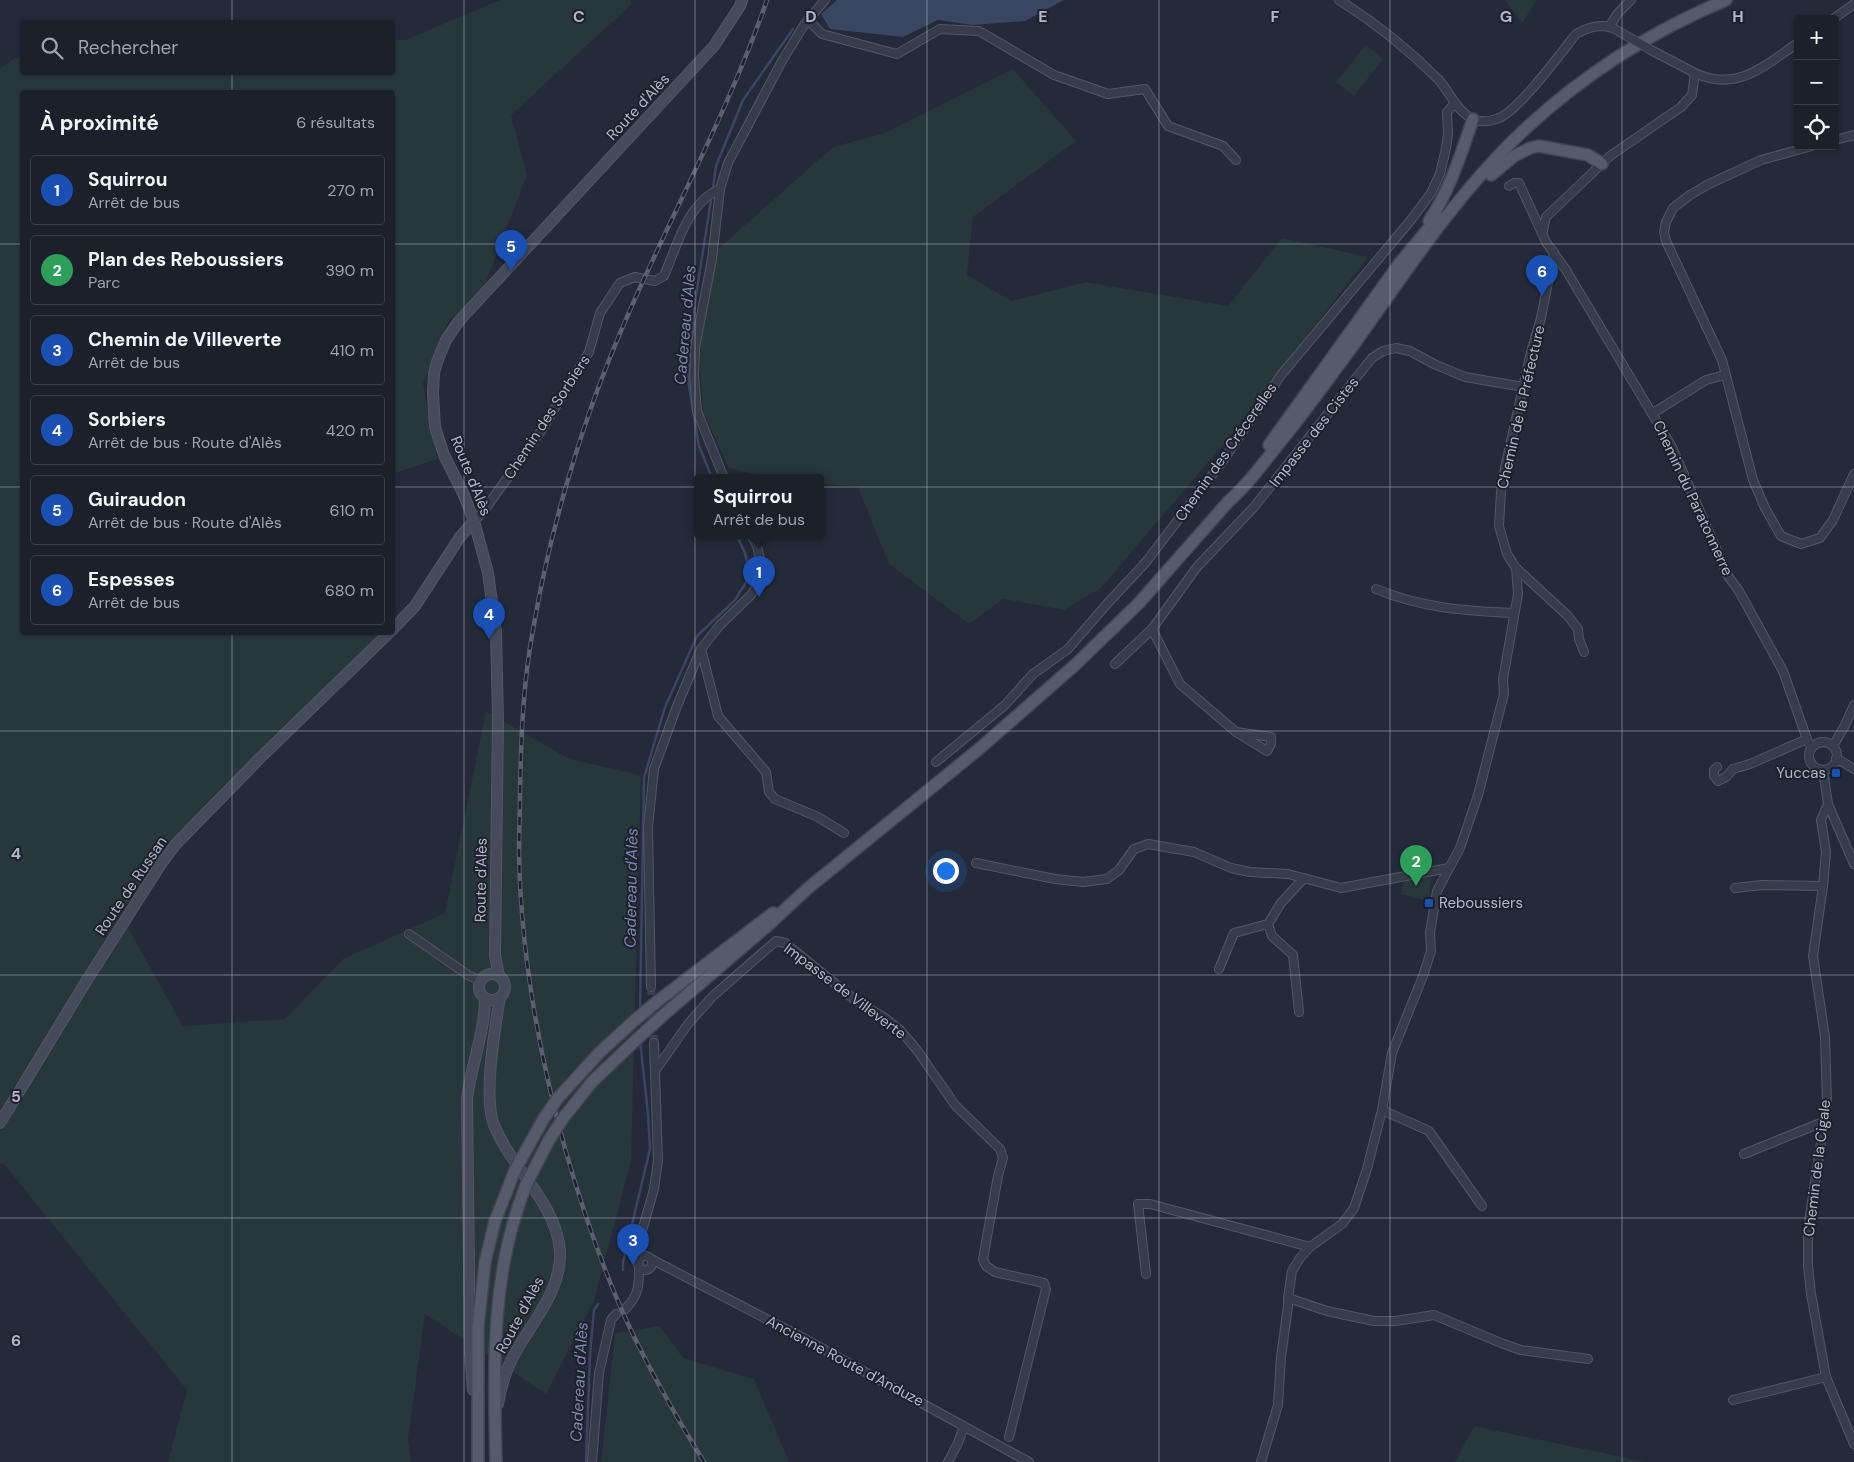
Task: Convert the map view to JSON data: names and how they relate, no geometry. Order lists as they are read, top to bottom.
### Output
{
  "streets": {
    "main road": ["Route d'Alès", "Route de Russan"],
    "street": [
      "Chemin de la Préfecture",
      "Chemin des Sorbiers",
      "Impasse des Cistes",
      "Chemin des Crécerelles",
      "Chemin du Paratonnerre",
      "Impasse de Villeverte",
      "Chemin de la Cigale",
      "Ancienne Route d'Anduze"
    ]
  },
  "crossings": [
    ["Route d'Alès", "Chemin des Sorbiers"],
    ["Route d'Alès", "Route de Russan"],
    ["Chemin de la Préfecture", "Impasse des Cistes"],
    ["Chemin de la Préfecture", "Chemin du Paratonnerre"],
    ["Chemin des Sorbiers", "Route de Russan"],
    ["Chemin du Paratonnerre", "Chemin de la Cigale"]
  ],
  "water": ["Cadereau d'Alès"],
  "places": {
    "transit": ["Yuccas", "Reboussiers"]
  },
  "page": {
    "map_buttons": ["+", "−"],
    "search": "Rechercher",
    "heading": ["À proximité", "6 résultats"],
    "list": [
      {
        "mark": "1",
        "name": "Squirrou",
        "note": "Arrêt de bus",
        "value": "270 m"
      },
      {
        "mark": "2",
        "name": "Plan des Reboussiers",
        "note": "Parc",
        "value": "390 m"
      },
      {
        "mark": "3",
        "name": "Chemin de Villeverte",
        "note": "Arrêt de bus",
        "value": "410 m"
      },
      {
        "mark": "4",
        "name": "Sorbiers",
        "note": "Arrêt de bus · Route d'Alès",
        "value": "420 m"
      },
      {
        "mark": "5",
        "name": "Guiraudon",
        "note": "Arrêt de bus · Route d'Alès",
        "value": "610 m"
      },
      {
        "mark": "6",
        "name": "Espesses",
        "note": "Arrêt de bus",
        "value": "680 m"
      }
    ],
    "pins": [
      "5",
      "6",
      "1",
      "4",
      "2",
      "3"
    ],
    "popup": ["Squirrou", "Arrêt de bus"]
  },
  "grid": {
    "columns": [
      "C",
      "D",
      "E",
      "F",
      "G",
      "H"
    ],
    "rows": ["4", "5", "6"]
  }
}
